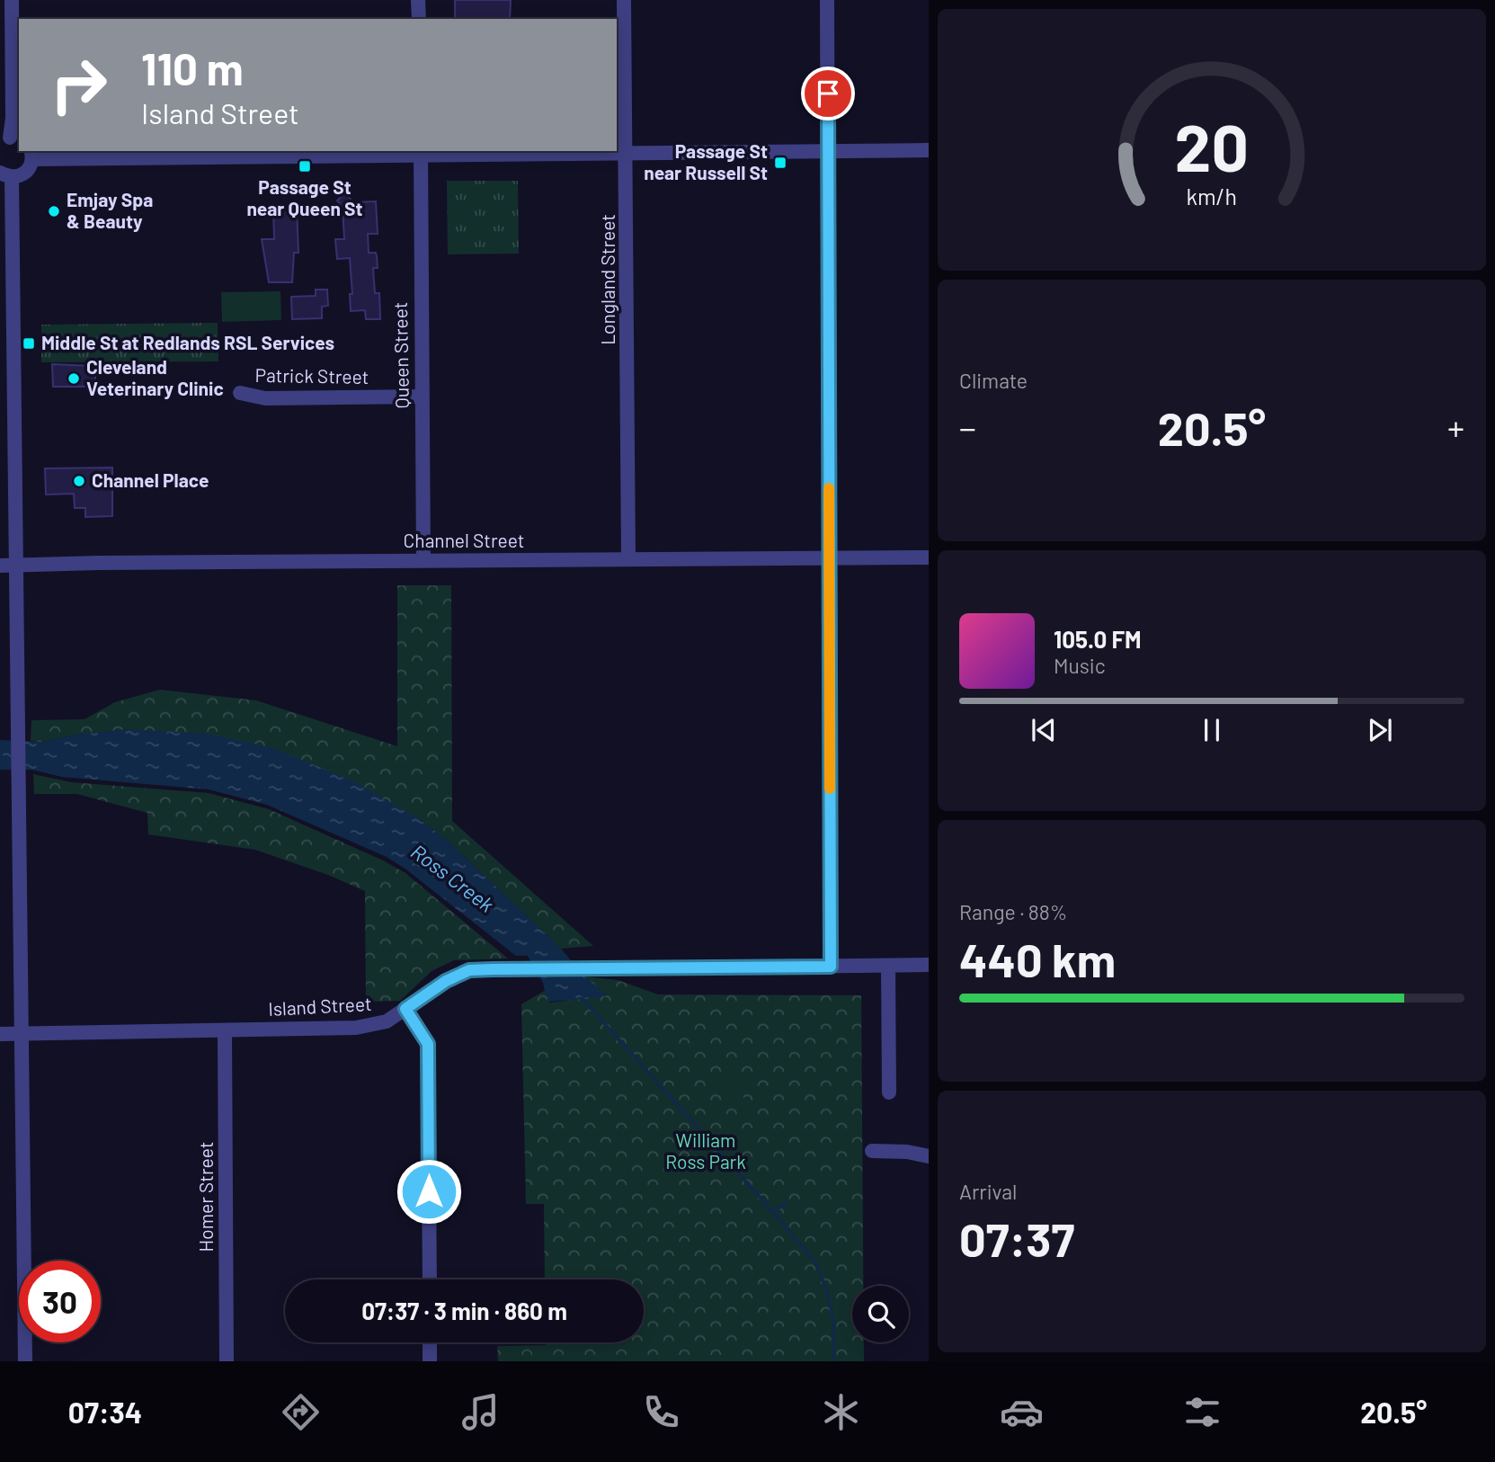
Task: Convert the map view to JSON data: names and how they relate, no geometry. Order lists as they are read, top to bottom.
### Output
{
  "streets": {
    "street": [
      "Longland Street",
      "Queen Street",
      "Patrick Street",
      "Channel Street",
      "Island Street",
      "Homer Street"
    ]
  },
  "crossings": [
    ["Longland Street", "Channel Street"],
    ["Queen Street", "Patrick Street"],
    ["Queen Street", "Channel Street"],
    ["Island Street", "Homer Street"]
  ],
  "water": ["Ross Creek"],
  "parks": ["William Ross Park"],
  "places": {
    "transit": ["Passage St near Russell St", "Passage St near Queen St", "Middle St at Redlands RSL Services"],
    "other": ["Emjay Spa & Beauty", "Cleveland Veterinary Clinic", "Channel Place"]
  },
  "page": {
    "turn": ["110 m", "Island Street"],
    "tile": [
      "Climate",
      ["Range · 88%", "440 km"],
      ["Arrival", "07:37"]
    ],
    "heat": ["−", "20.5°", "+"],
    "song": ["105.0 FM", "Music"],
    "limit": "30",
    "trip": "07:37 · 3 min · 860 m",
    "tabs": ["07:34", "20.5°"],
    "gauge": ["20", "km/h"]
  }
}
